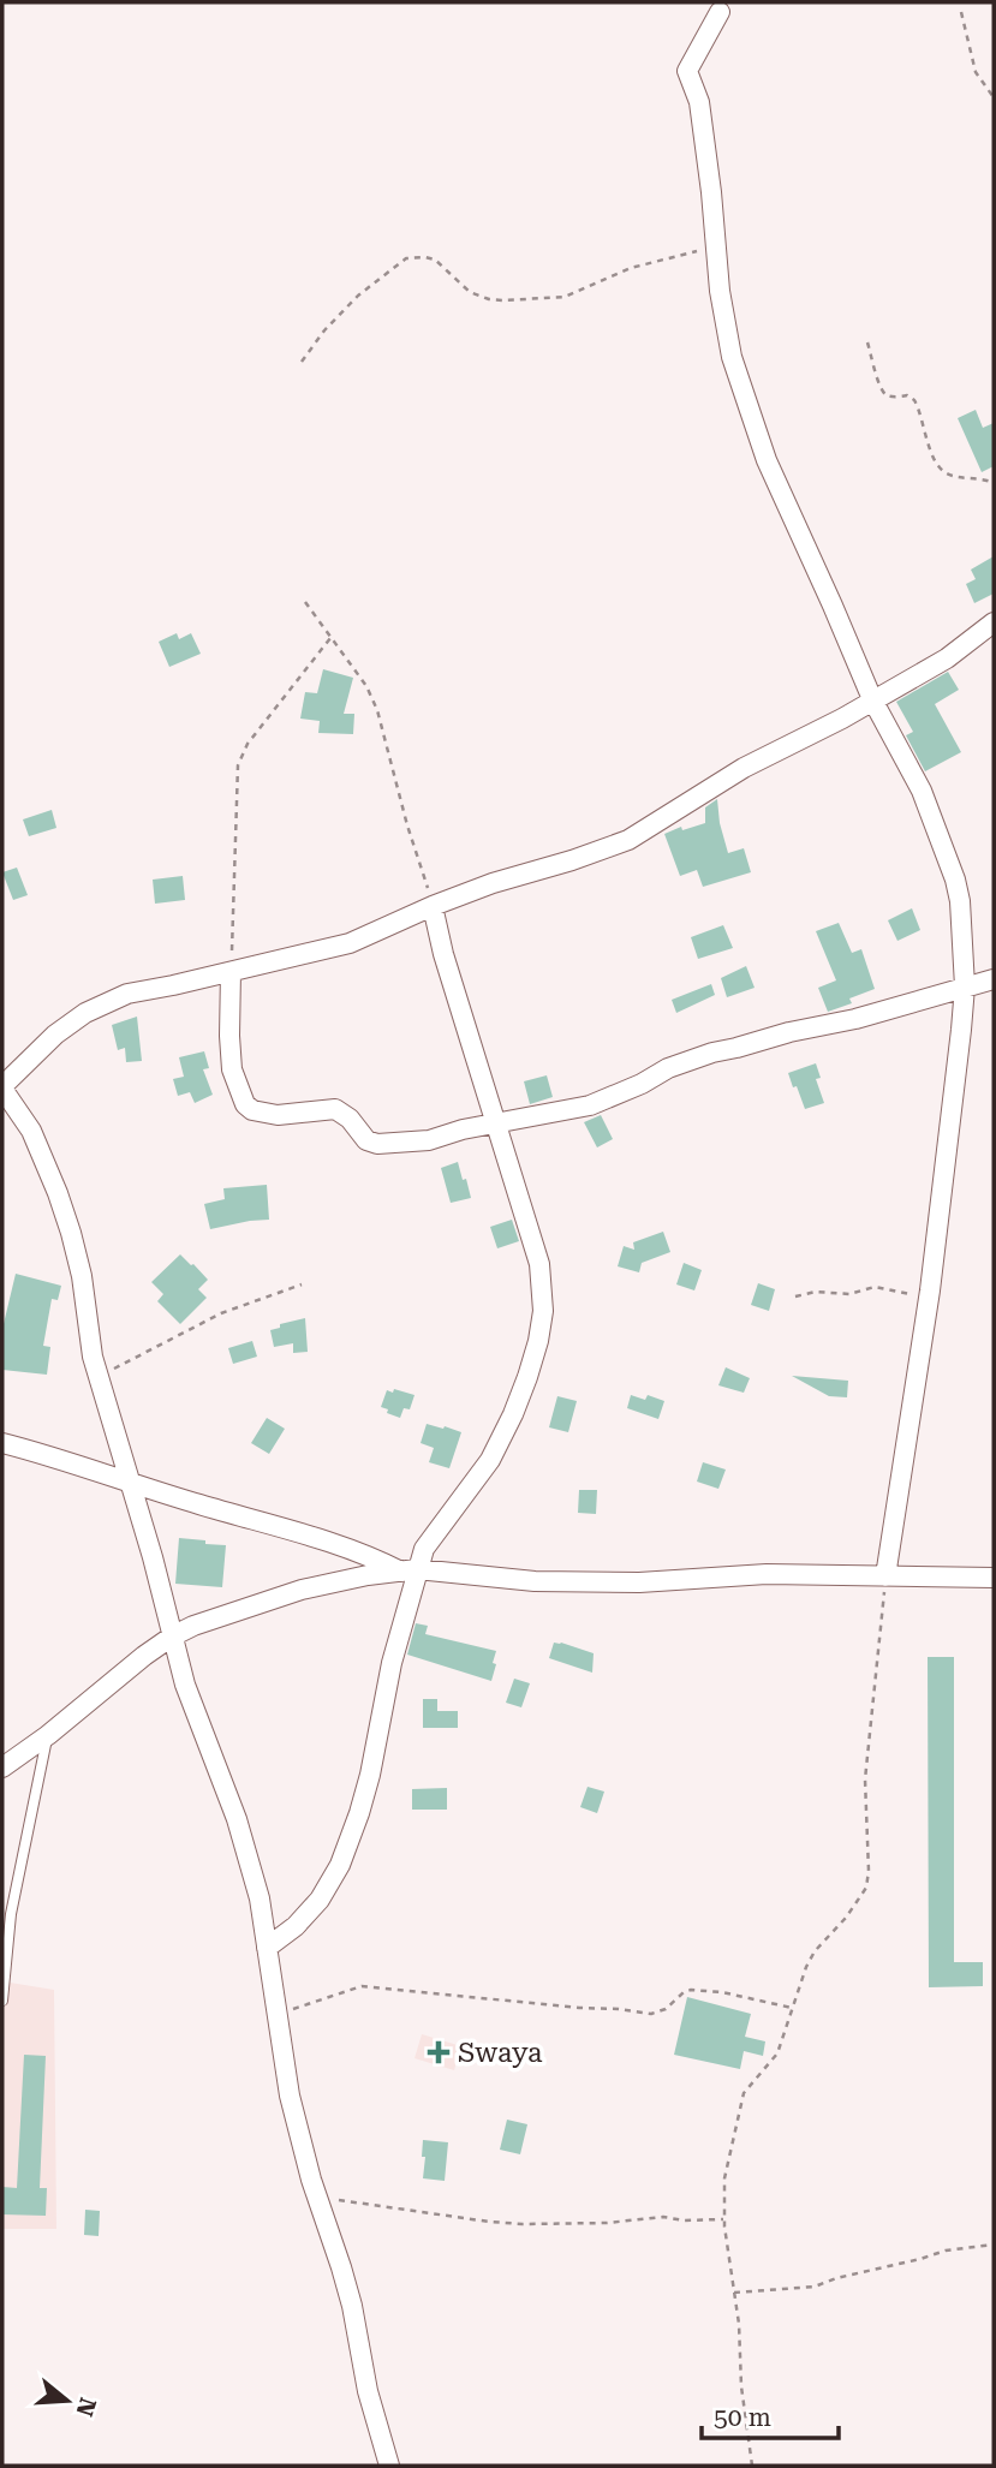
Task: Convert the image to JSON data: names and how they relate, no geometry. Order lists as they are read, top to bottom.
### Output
{
  "places": {
    "health": ["Swaya"]
  },
  "scale_bar": "50 m",
  "north": "right"
}
